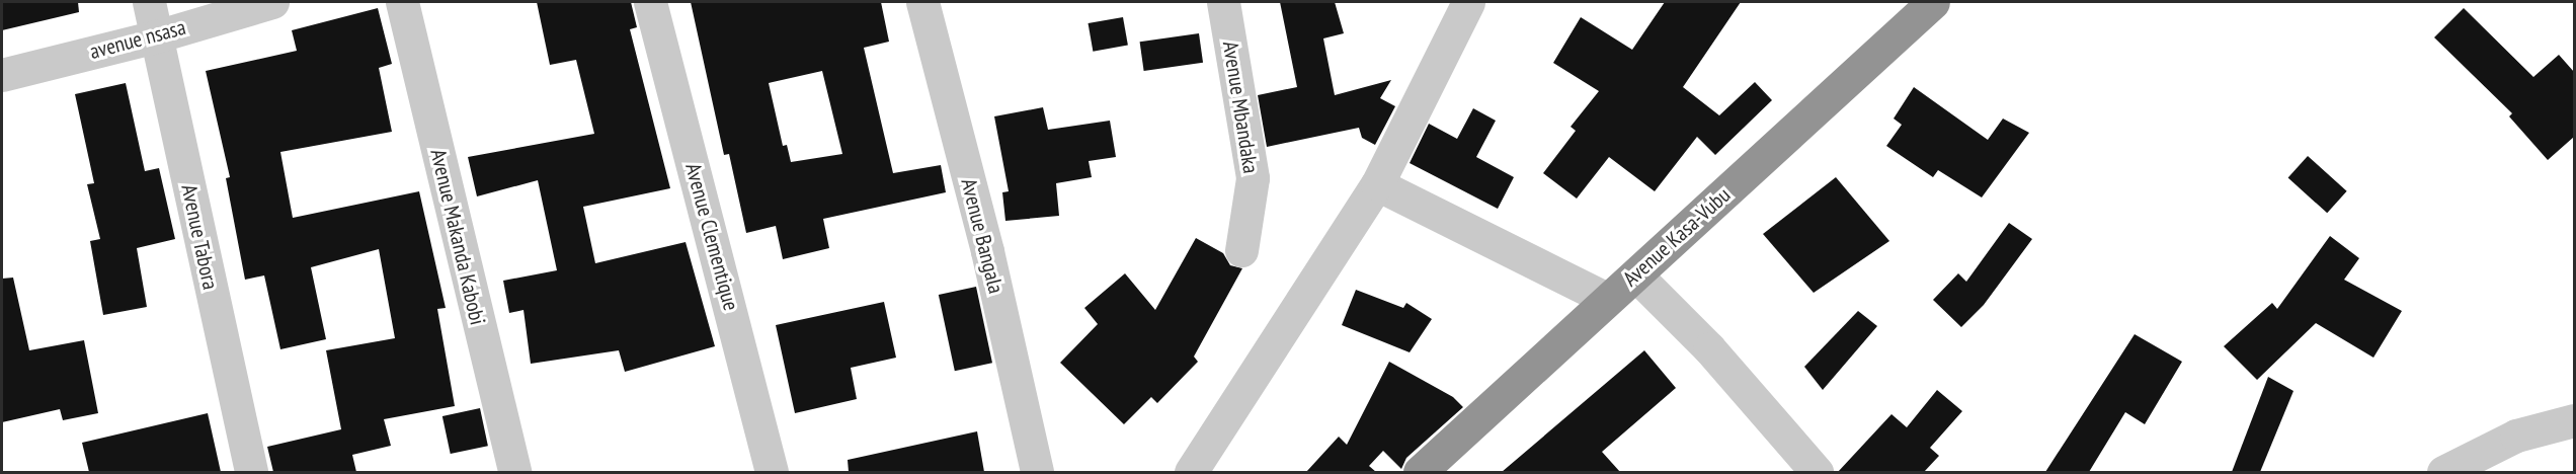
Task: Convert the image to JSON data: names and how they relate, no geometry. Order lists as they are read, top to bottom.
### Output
{
  "streets": {
    "highway": ["Avenue Kasa-Vubu"],
    "street": [
      "avenue nsasa",
      "Avenue Mbandaka",
      "Avenue Bangala",
      "Avenue Tabora",
      "Avenue Makanda Kabobi",
      "Avenue Clementique"
    ]
  },
  "crossings": [
    ["avenue nsasa", "Avenue Tabora"]
  ]
}
